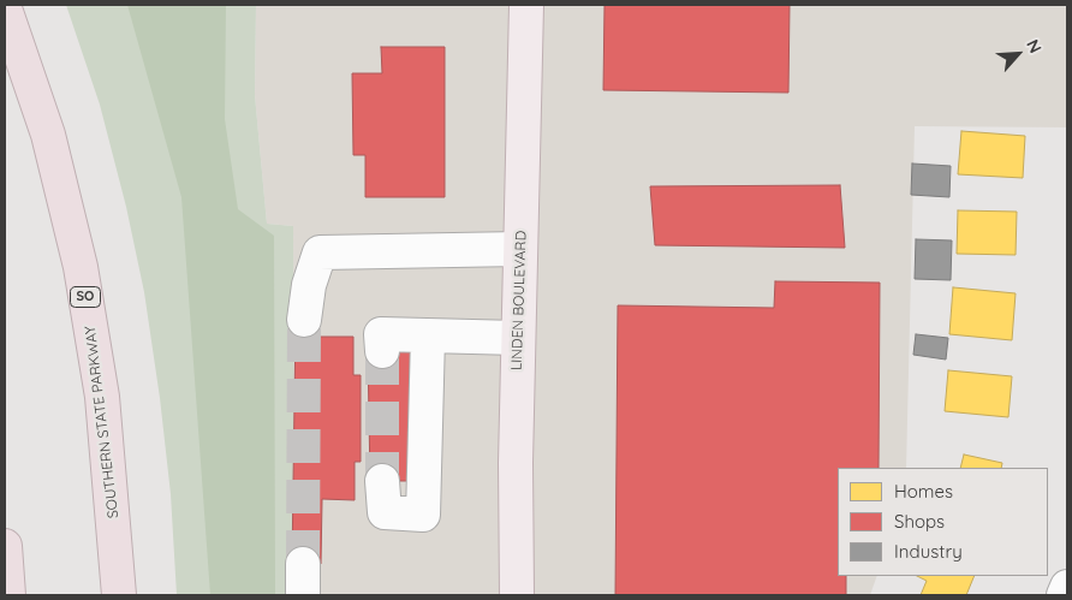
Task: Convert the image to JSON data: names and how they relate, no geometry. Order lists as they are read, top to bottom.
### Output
{
  "streets": {
    "highway": ["SO", "SOUTHERN STATE PARKWAY"],
    "main road": ["LINDEN BOULEVARD"]
  },
  "legend": ["Homes", "Shops", "Industry"],
  "north": "top right"
}
